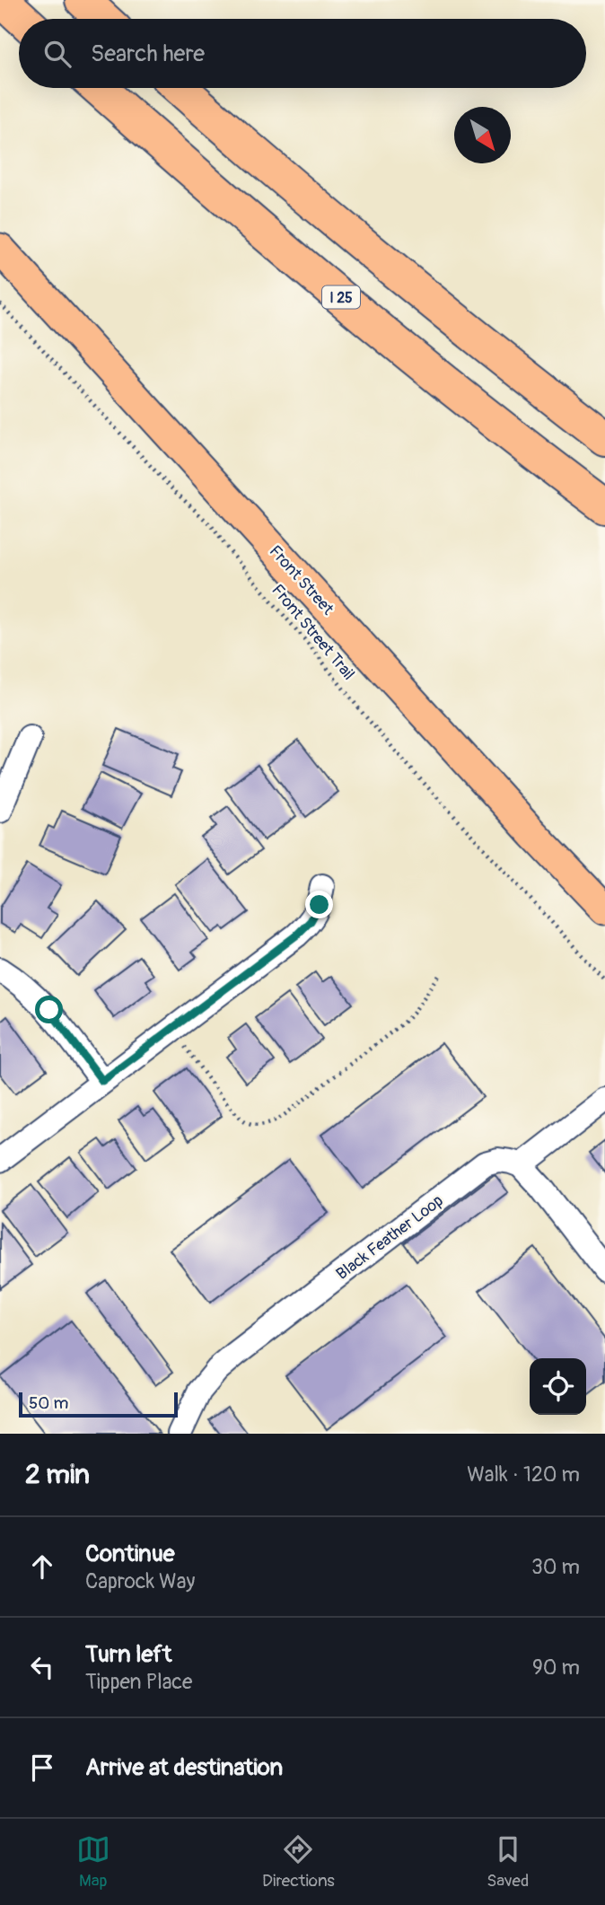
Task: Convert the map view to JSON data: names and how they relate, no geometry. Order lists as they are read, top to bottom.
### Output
{
  "streets": {
    "highway": ["I 25"],
    "main road": ["Front Street"],
    "street": ["Black Feather Loop"],
    "path": ["Front Street Trail"]
  },
  "scale_bar": "50 m",
  "north": "bottom right",
  "page": {
    "search": "Search here",
    "scale": "50 m",
    "heading": ["2 min", "Walk · 120 m"],
    "list": [
      ["Continue", "Caprock Way", "30 m"],
      ["Turn left", "Tippen Place", "90 m"],
      "Arrive at destination"
    ],
    "nav": ["Map", "Directions", "Saved"]
  }
}
